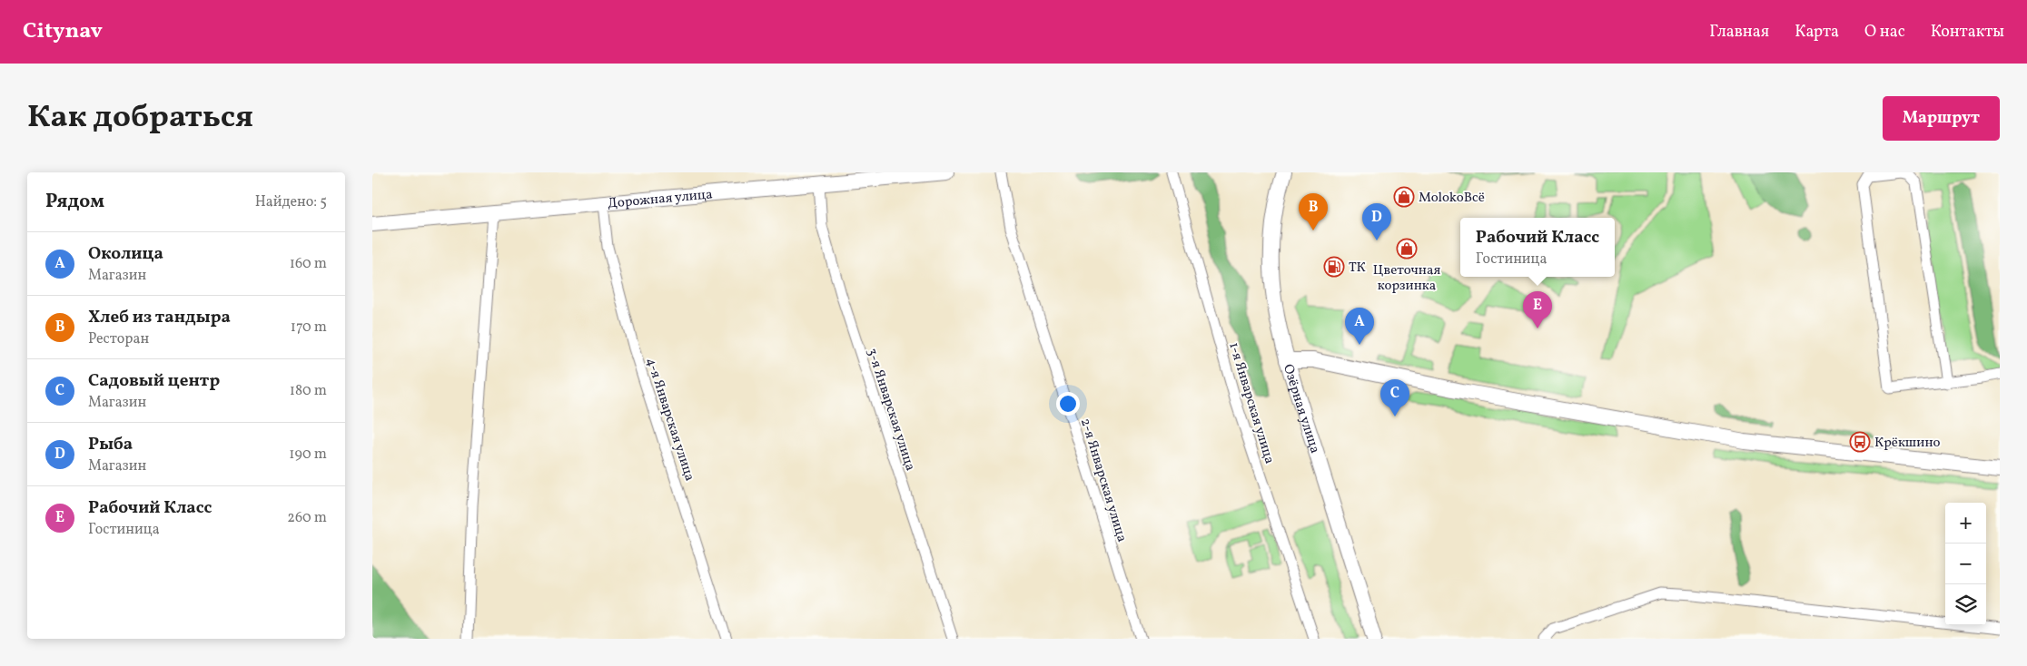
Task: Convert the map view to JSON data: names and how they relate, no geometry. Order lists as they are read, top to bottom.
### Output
{
  "streets": {
    "street": [
      "Дорожная улица",
      "1-я Январская улица",
      "Озёрная улица",
      "3-я Январская улица",
      "4-я Январская улица",
      "2-я Январская улица"
    ]
  },
  "crossings": [
    ["Дорожная улица", "3-я Январская улица"],
    ["Дорожная улица", "4-я Январская улица"]
  ],
  "places": {
    "shop": ["MolokoВсё", "Цветочная корзинка"],
    "fuel station": ["ТК"],
    "bus stop": ["Крёкшино"]
  },
  "page": {
    "header": "Citynav",
    "nav": [
      "Главная",
      "Карта",
      "О нас",
      "Контакты"
    ],
    "title": "Как добраться",
    "buttons": "Маршрут",
    "heading": ["Рядом", "Найдено: 5"],
    "pins": [
      "B",
      "D",
      "E",
      "A",
      "C"
    ],
    "popup": ["Рабочий Класс", "Гостиница"],
    "list": [
      {
        "mark": "A",
        "name": "Околица",
        "note": "Магазин",
        "value": "160 m"
      },
      {
        "mark": "B",
        "name": "Хлеб из тандыра",
        "note": "Ресторан",
        "value": "170 m"
      },
      {
        "mark": "C",
        "name": "Садовый центр",
        "note": "Магазин",
        "value": "180 m"
      },
      {
        "mark": "D",
        "name": "Рыба",
        "note": "Магазин",
        "value": "190 m"
      },
      {
        "mark": "E",
        "name": "Рабочий Класс",
        "note": "Гостиница",
        "value": "260 m"
      }
    ],
    "map_buttons": ["+", "−"]
  }
}
